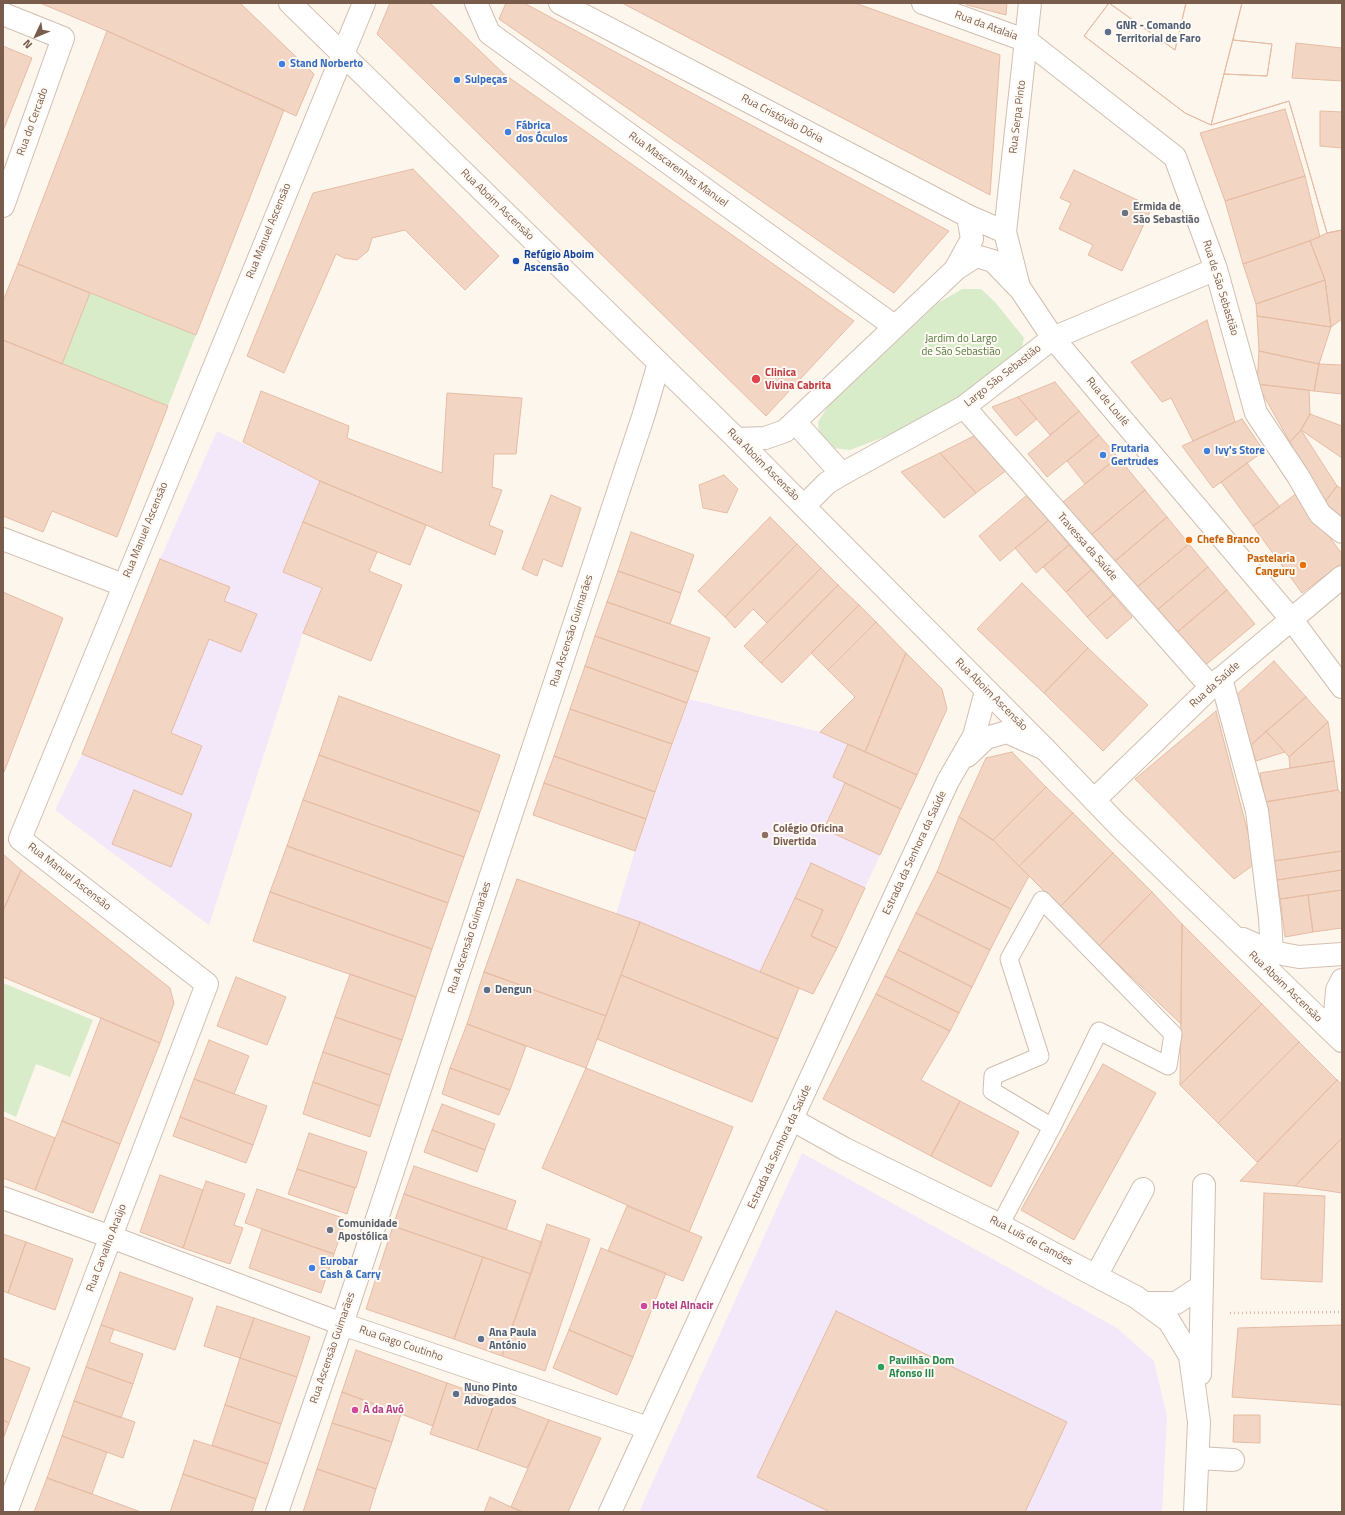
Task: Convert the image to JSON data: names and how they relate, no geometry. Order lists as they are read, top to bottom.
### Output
{
  "streets": {
    "street": [
      "Rua da Atalaia",
      "Rua Serpa Pinto",
      "Rua Cristóvão Dória",
      "Rua do Cercado",
      "Rua Mascarenhas Manuel",
      "Rua Aboim Ascensão",
      "Rua Manuel Ascensão",
      "Rua de São Sebastião",
      "Largo São Sebastião",
      "Rua de Loulé",
      "Travessa da Saúde",
      "Rua Ascensão Guimarães",
      "Rua da Saúde",
      "Estrada da Senhora da Saúde",
      "Rua Luís de Camões",
      "Rua Carvalho Araújo",
      "Rua Gago Coutinho"
    ]
  },
  "crossings": [
    ["Rua da Atalaia", "Rua Serpa Pinto"],
    ["Rua da Atalaia", "Rua de São Sebastião"],
    ["Rua Serpa Pinto", "Rua Cristóvão Dória"],
    ["Rua Serpa Pinto", "Rua de São Sebastião"],
    ["Rua Serpa Pinto", "Rua de Loulé"],
    ["Rua Cristóvão Dória", "Rua de Loulé"],
    ["Rua Aboim Ascensão", "Rua Manuel Ascensão"],
    ["Rua Aboim Ascensão", "Largo São Sebastião"],
    ["Rua Aboim Ascensão", "Rua Ascensão Guimarães"],
    ["Rua Aboim Ascensão", "Rua da Saúde"],
    ["Rua Manuel Ascensão", "Rua Carvalho Araújo"],
    ["Rua de São Sebastião", "Largo São Sebastião"],
    ["Largo São Sebastião", "Rua de Loulé"],
    ["Largo São Sebastião", "Travessa da Saúde"],
    ["Rua de Loulé", "Rua da Saúde"],
    ["Travessa da Saúde", "Rua da Saúde"],
    ["Rua Ascensão Guimarães", "Rua Gago Coutinho"],
    ["Estrada da Senhora da Saúde", "Rua Luís de Camões"],
    ["Estrada da Senhora da Saúde", "Rua Gago Coutinho"],
    ["Rua Carvalho Araújo", "Rua Gago Coutinho"]
  ],
  "parks": ["Jardim do Largo de São Sebastião"],
  "places": [
    "GNR - Comando Territorial de Faro",
    "Stand Norberto",
    "Sulpeças",
    "Fábrica dos Óculos",
    "Ermida de São Sebastião",
    "Refúgio Aboim Ascensão",
    "Clinica Vivina Cabrita",
    "Ivy's Store",
    "Frutaria Gertrudes",
    "Chefe Branco",
    "Pastelaria Canguru",
    "Colégio Oficina Divertida",
    "Dengun",
    "Comunidade Apostólica",
    "Eurobar Cash & Carry",
    "Hotel Alnacir",
    "Ana Paula António",
    "Pavilhão Dom Afonso III",
    "Nuno Pinto Advogados",
    "À da Avó"
  ],
  "north": "bottom left"
}
